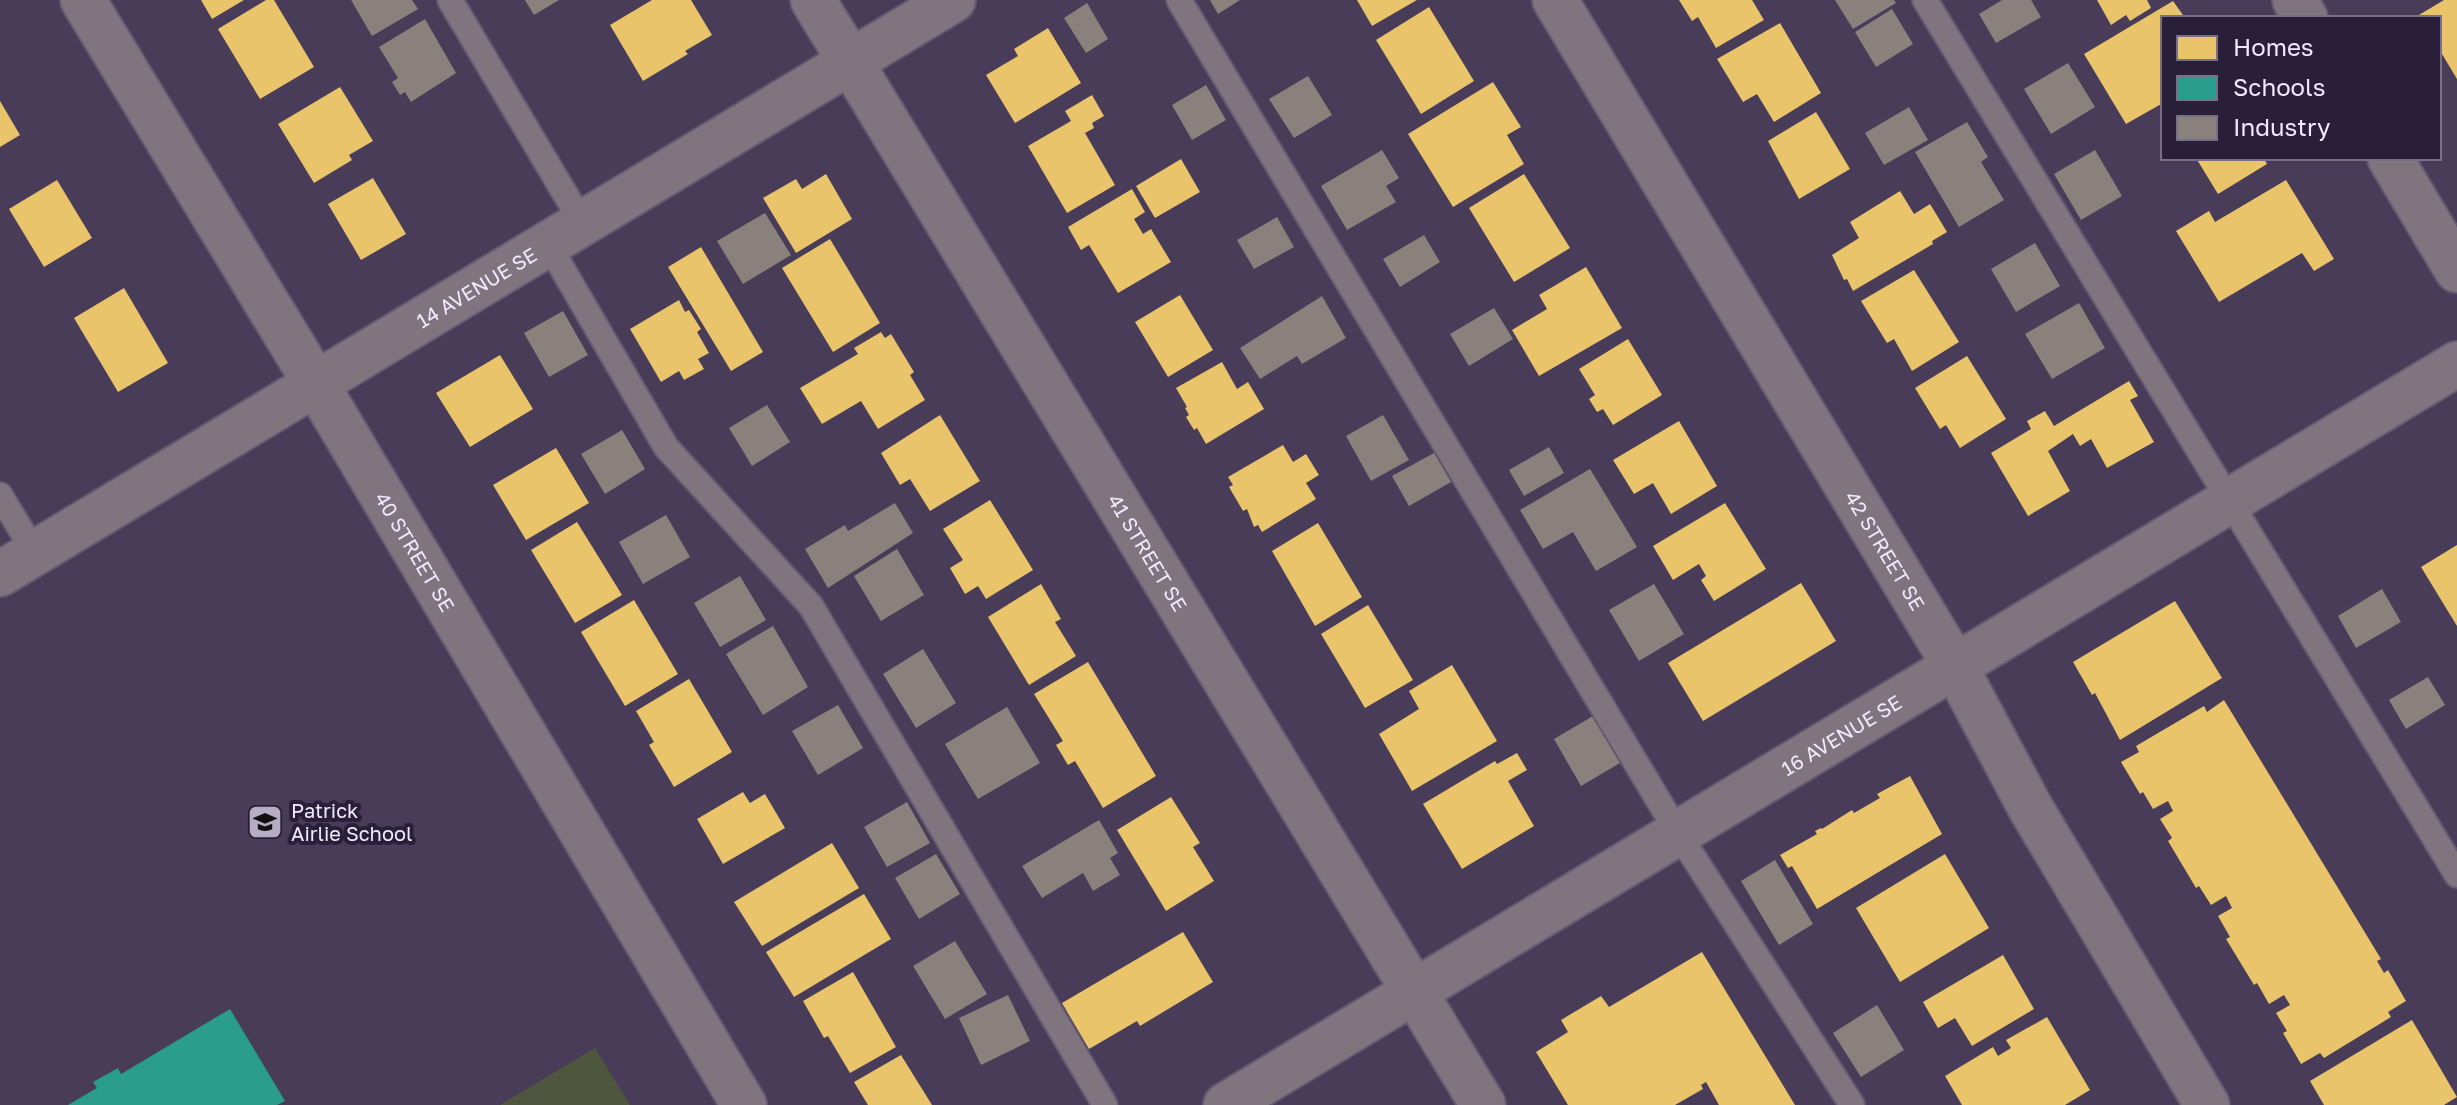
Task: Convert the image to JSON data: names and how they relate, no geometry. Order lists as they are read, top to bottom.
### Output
{
  "streets": {
    "street": [
      "14 AVENUE SE",
      "42 STREET SE",
      "40 STREET SE",
      "41 STREET SE",
      "16 AVENUE SE"
    ]
  },
  "crossings": [
    ["14 AVENUE SE", "40 STREET SE"],
    ["14 AVENUE SE", "41 STREET SE"],
    ["42 STREET SE", "16 AVENUE SE"],
    ["41 STREET SE", "16 AVENUE SE"]
  ],
  "places": {
    "school or university": ["Patrick Airlie School"]
  },
  "legend": ["Homes", "Schools", "Industry"]
}
